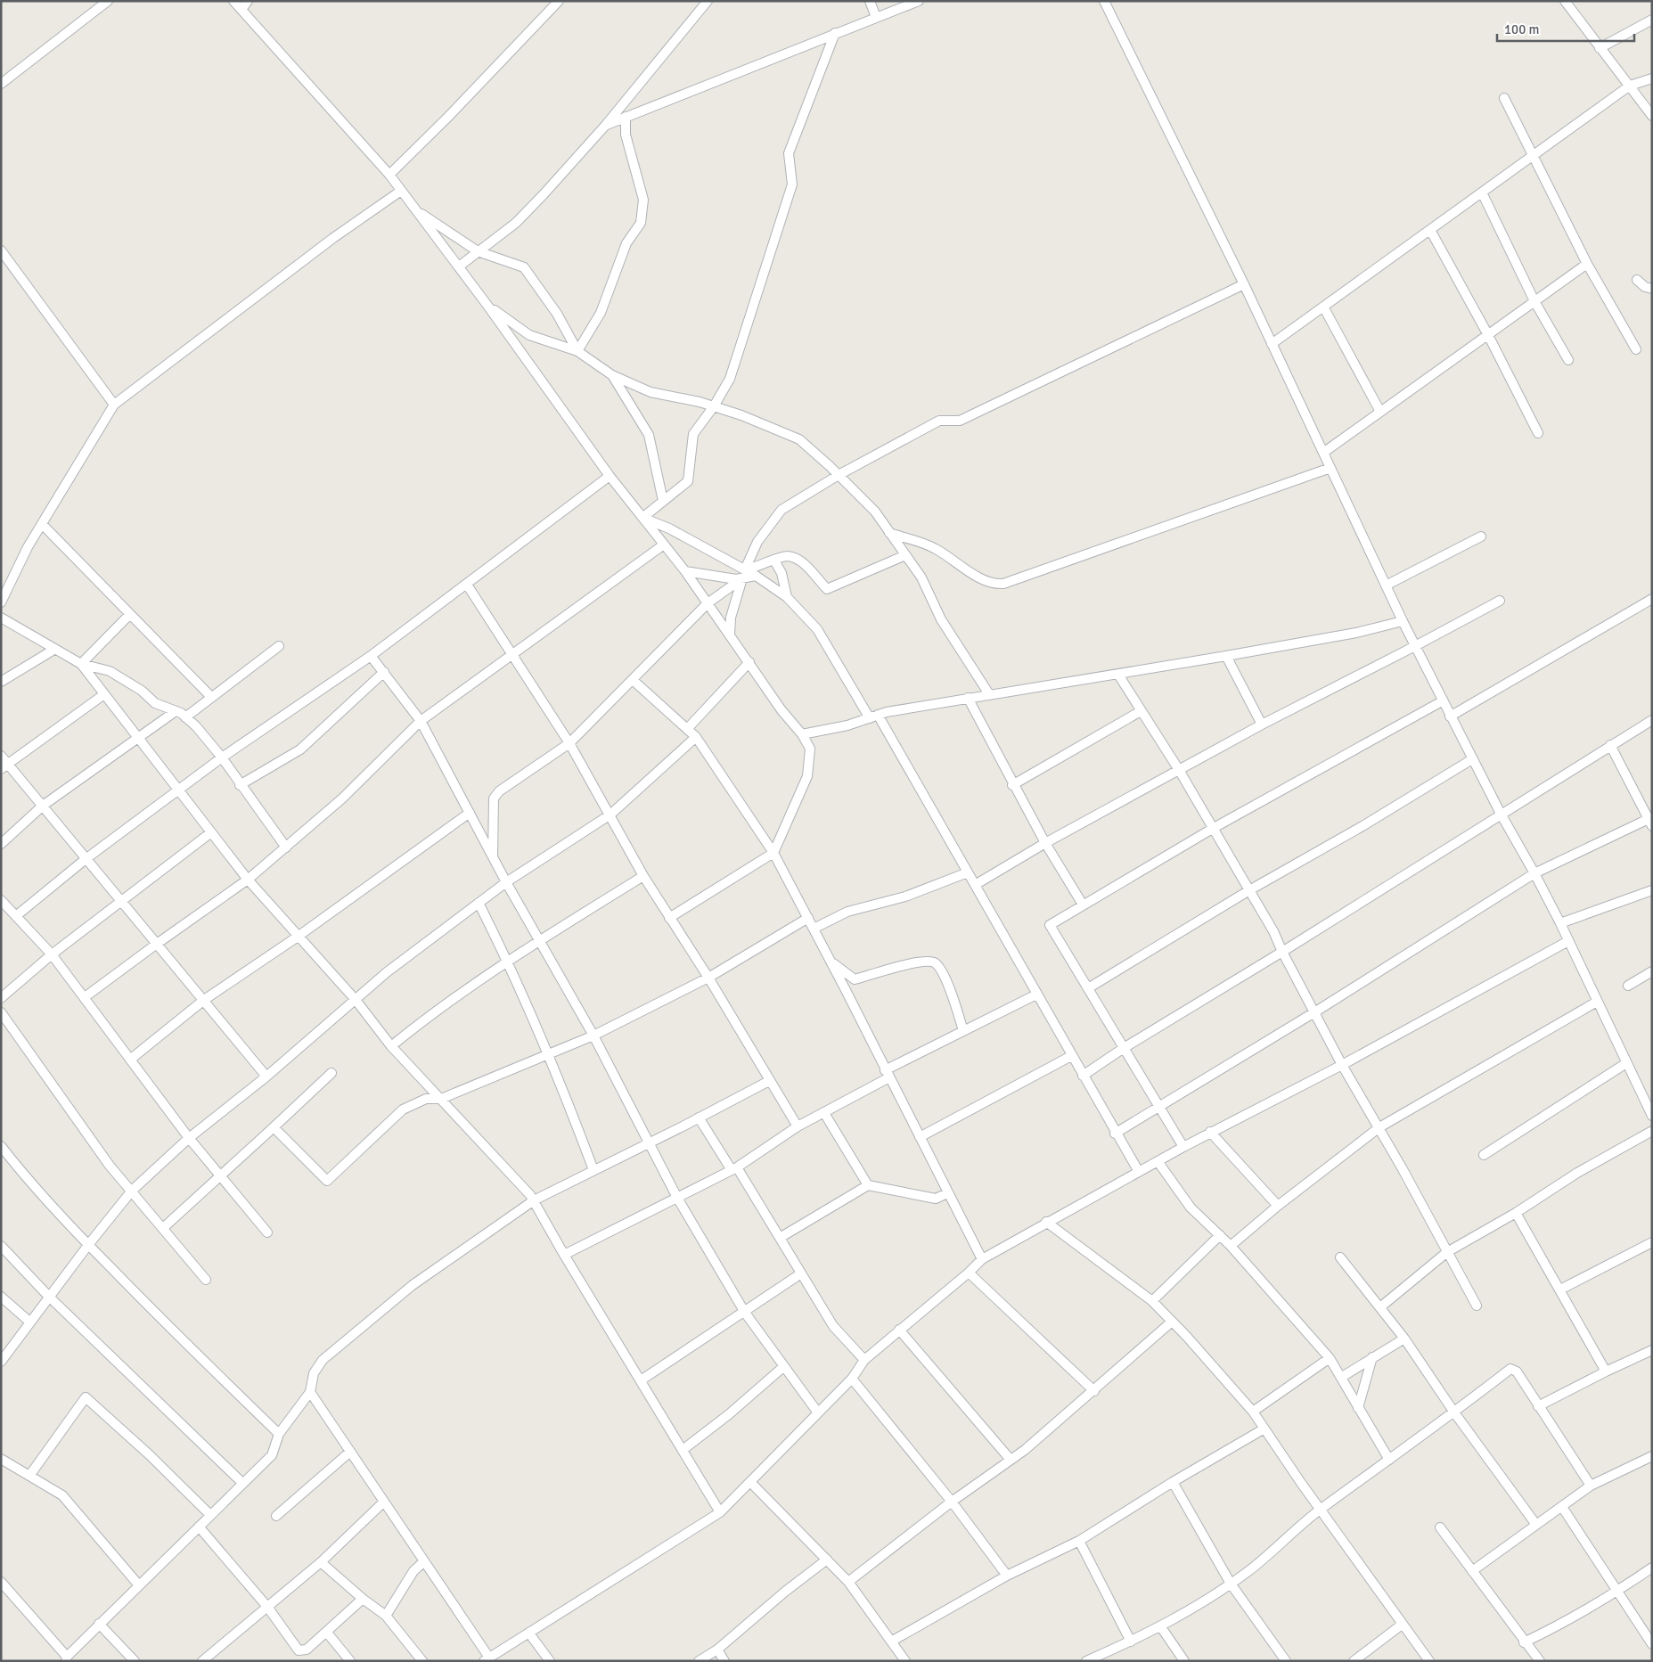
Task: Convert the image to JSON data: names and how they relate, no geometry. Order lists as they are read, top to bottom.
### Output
{
  "scale_bar": "100 m"
}
